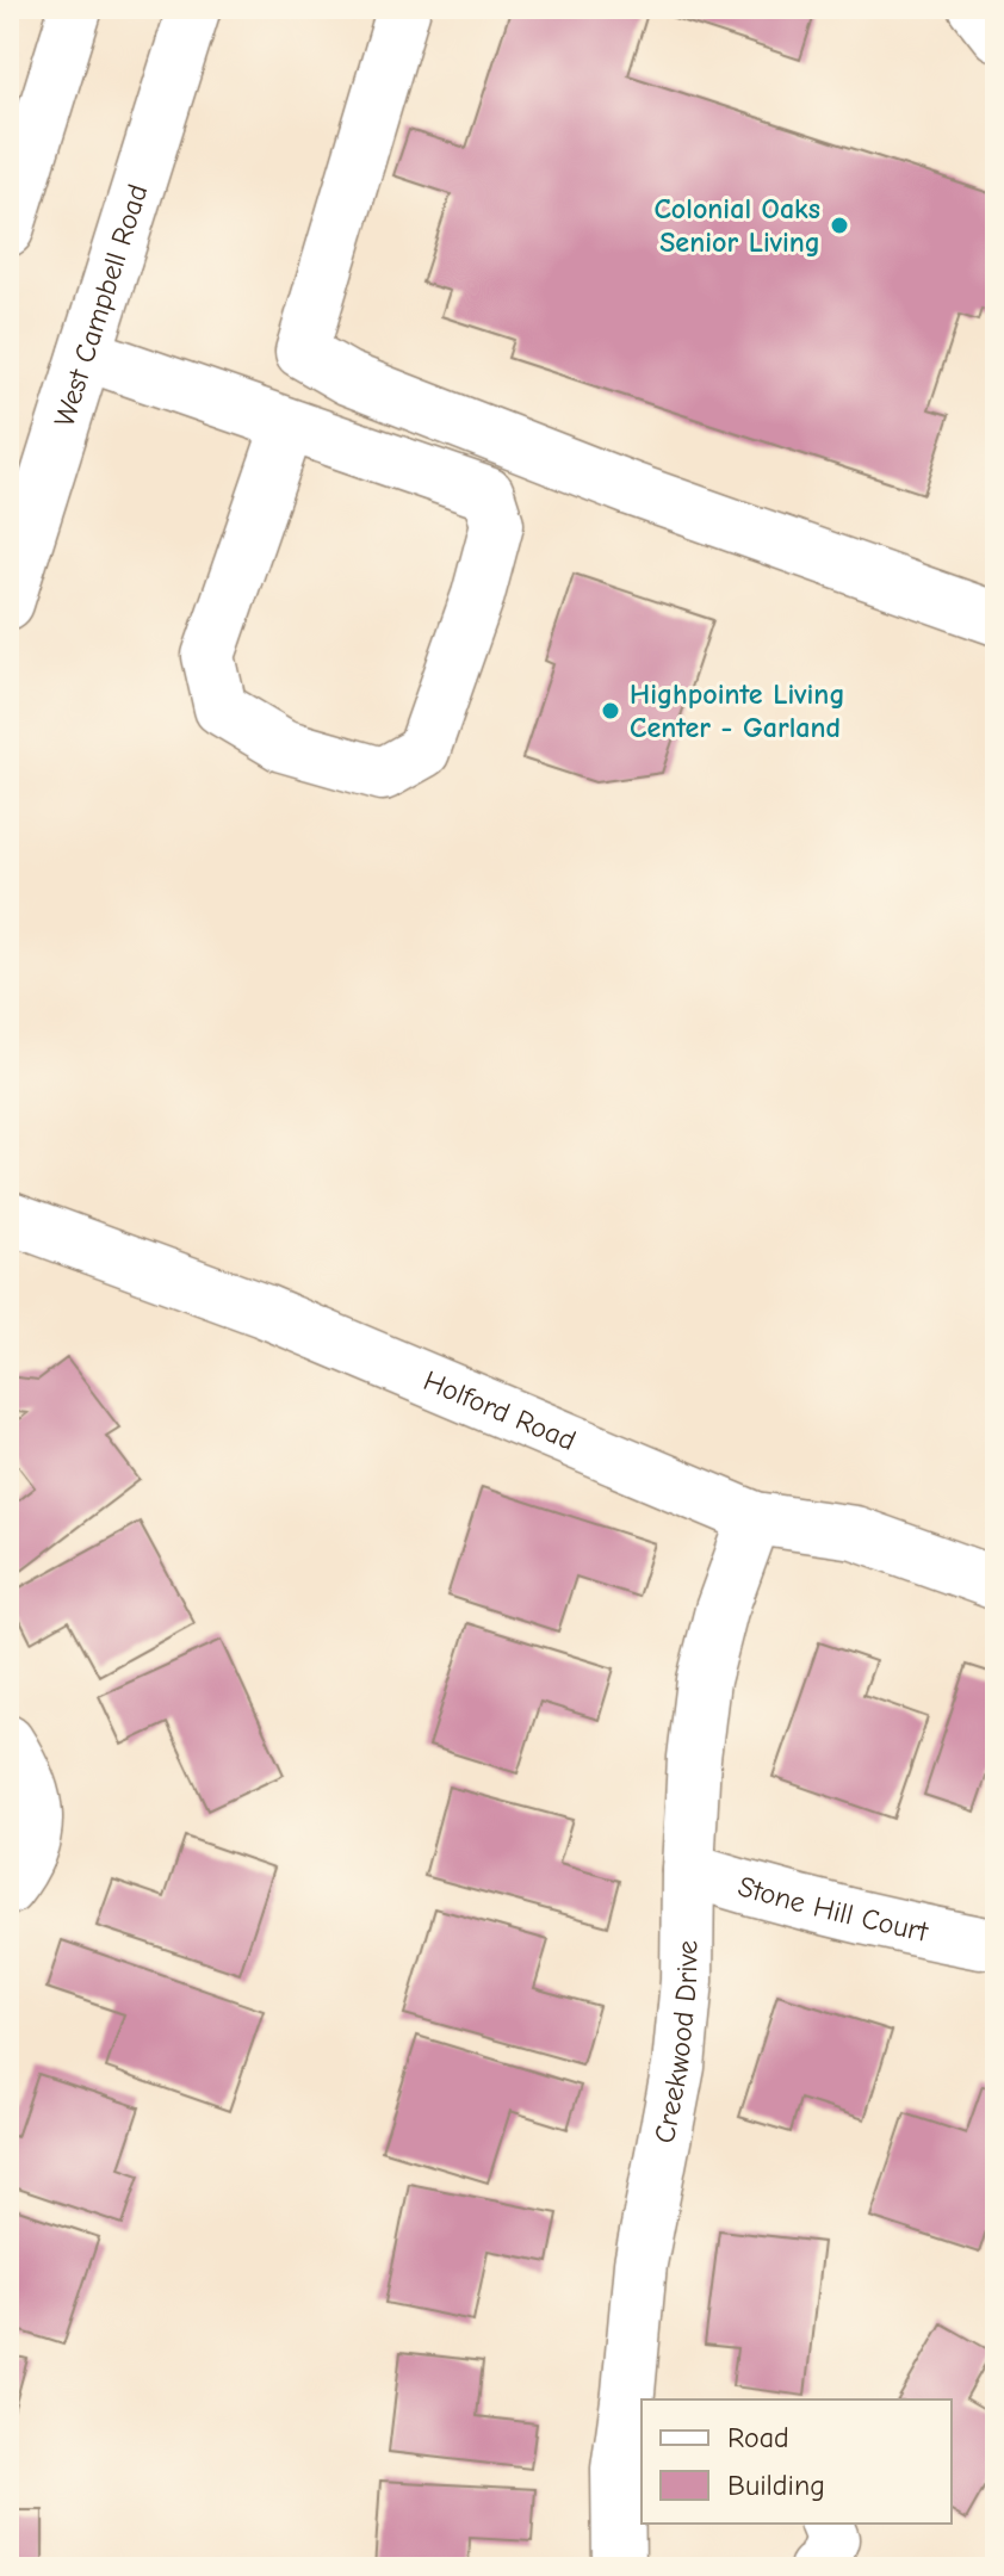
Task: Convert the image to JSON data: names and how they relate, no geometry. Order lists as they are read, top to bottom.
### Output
{
  "streets": {
    "street": [
      "West Campbell Road",
      "Holford Road",
      "Stone Hill Court",
      "Creekwood Drive"
    ]
  },
  "crossings": [
    ["Holford Road", "Creekwood Drive"],
    ["Stone Hill Court", "Creekwood Drive"]
  ],
  "places": ["Colonial Oaks Senior Living", "Highpointe Living Center - Garland"],
  "legend": ["Road", "Building"]
}
